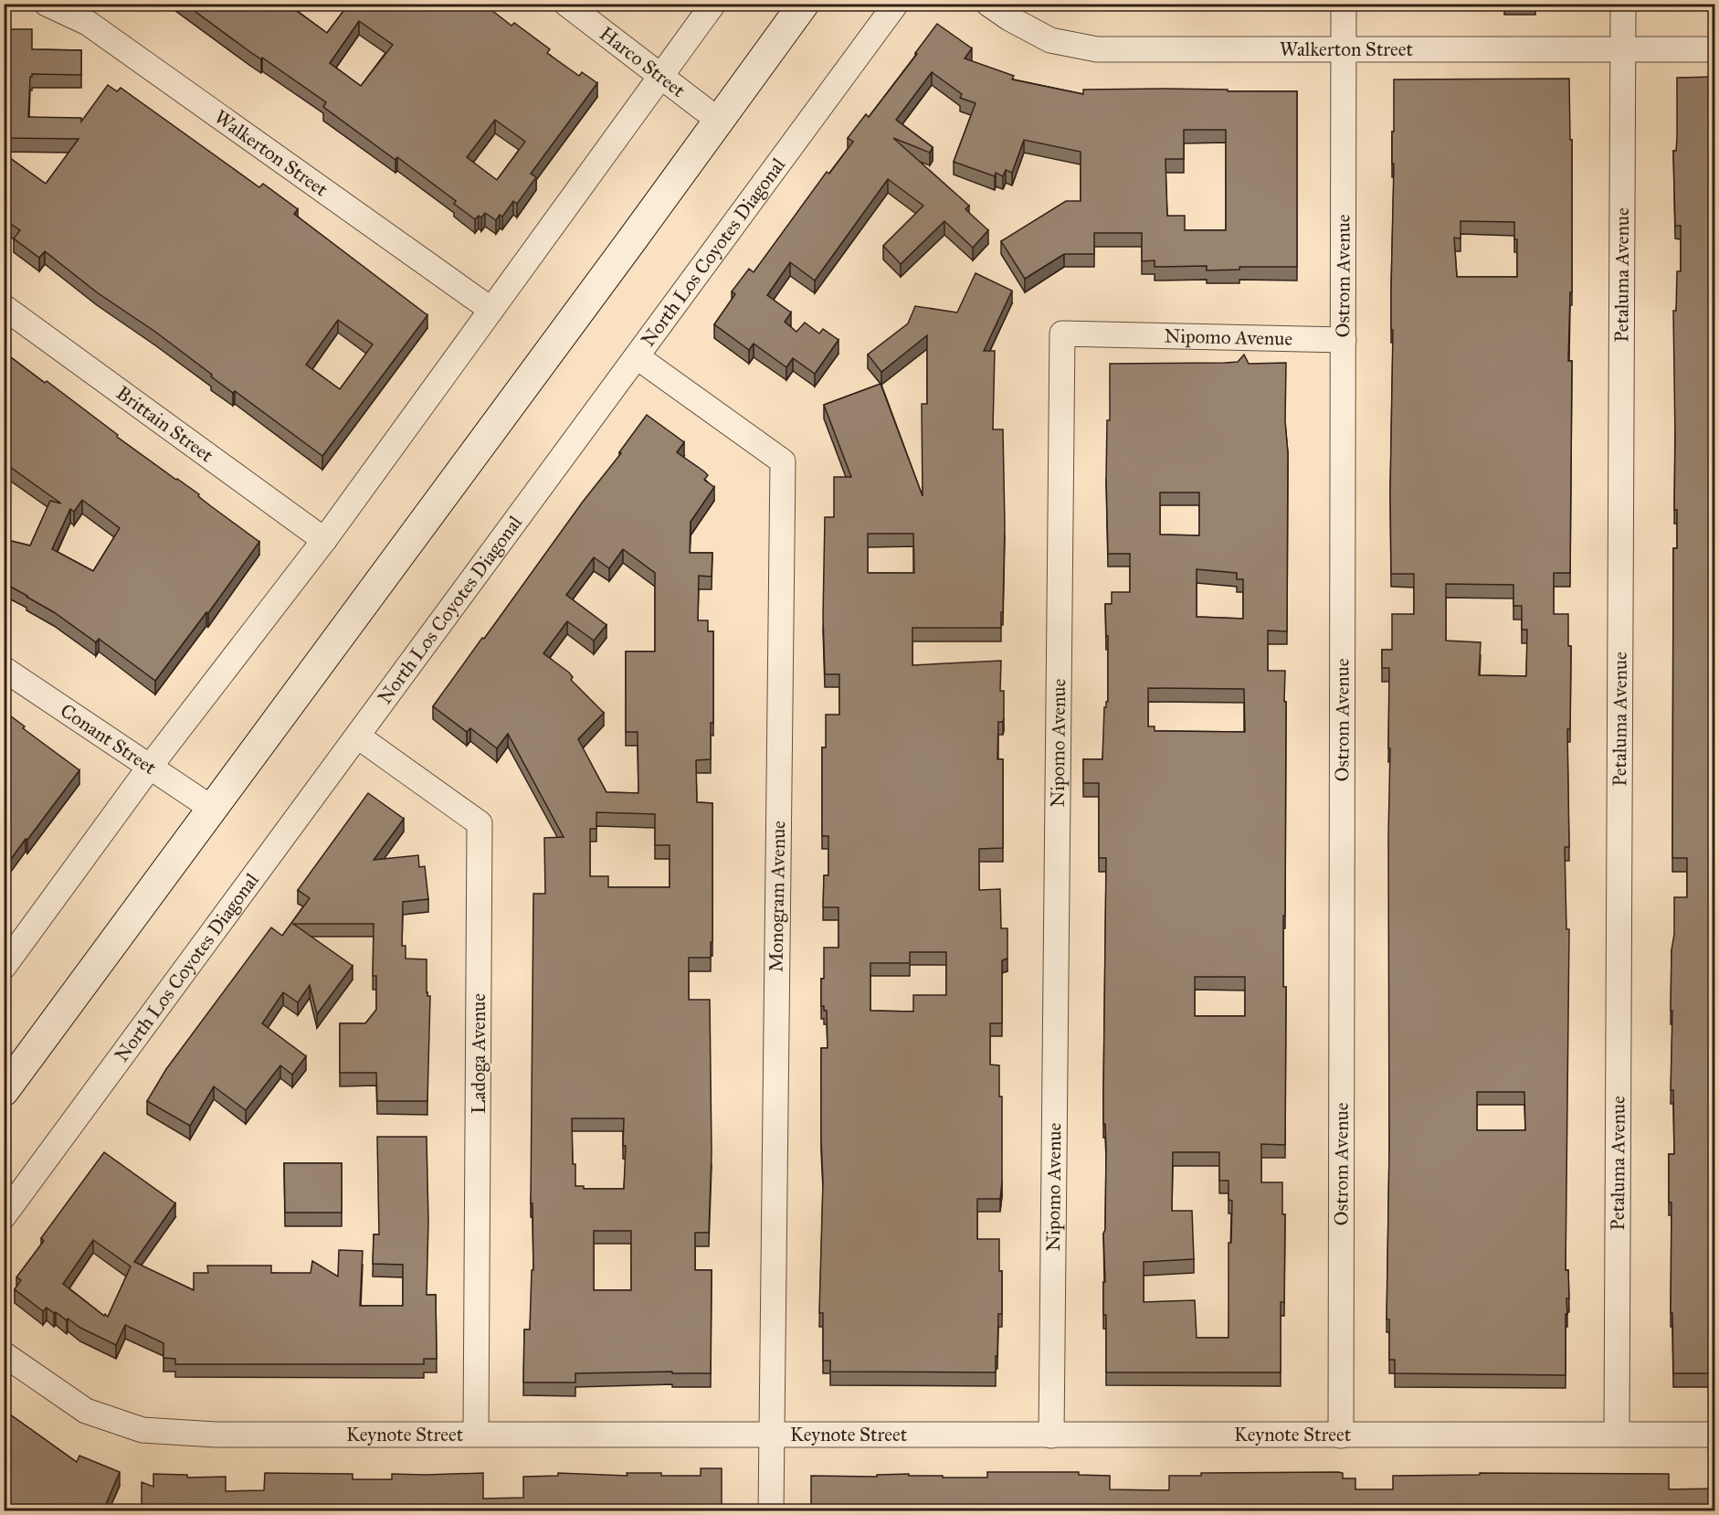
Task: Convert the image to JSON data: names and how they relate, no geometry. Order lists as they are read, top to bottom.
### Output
{
  "streets": {
    "street": [
      "Walkerton Street",
      "Harco Street",
      "North Los Coyotes Diagonal",
      "Petaluma Avenue",
      "Ostrom Avenue",
      "Nipomo Avenue",
      "Brittain Street",
      "Conant Street",
      "Monogram Avenue",
      "Ladoga Avenue",
      "Keynote Street"
    ]
  },
  "crossings": [
    ["Walkerton Street", "Petaluma Avenue"],
    ["Walkerton Street", "Ostrom Avenue"],
    ["North Los Coyotes Diagonal", "Monogram Avenue"],
    ["North Los Coyotes Diagonal", "Ladoga Avenue"],
    ["Petaluma Avenue", "Keynote Street"],
    ["Ostrom Avenue", "Nipomo Avenue"],
    ["Ostrom Avenue", "Keynote Street"],
    ["Nipomo Avenue", "Keynote Street"],
    ["Monogram Avenue", "Keynote Street"],
    ["Ladoga Avenue", "Keynote Street"]
  ]
}
